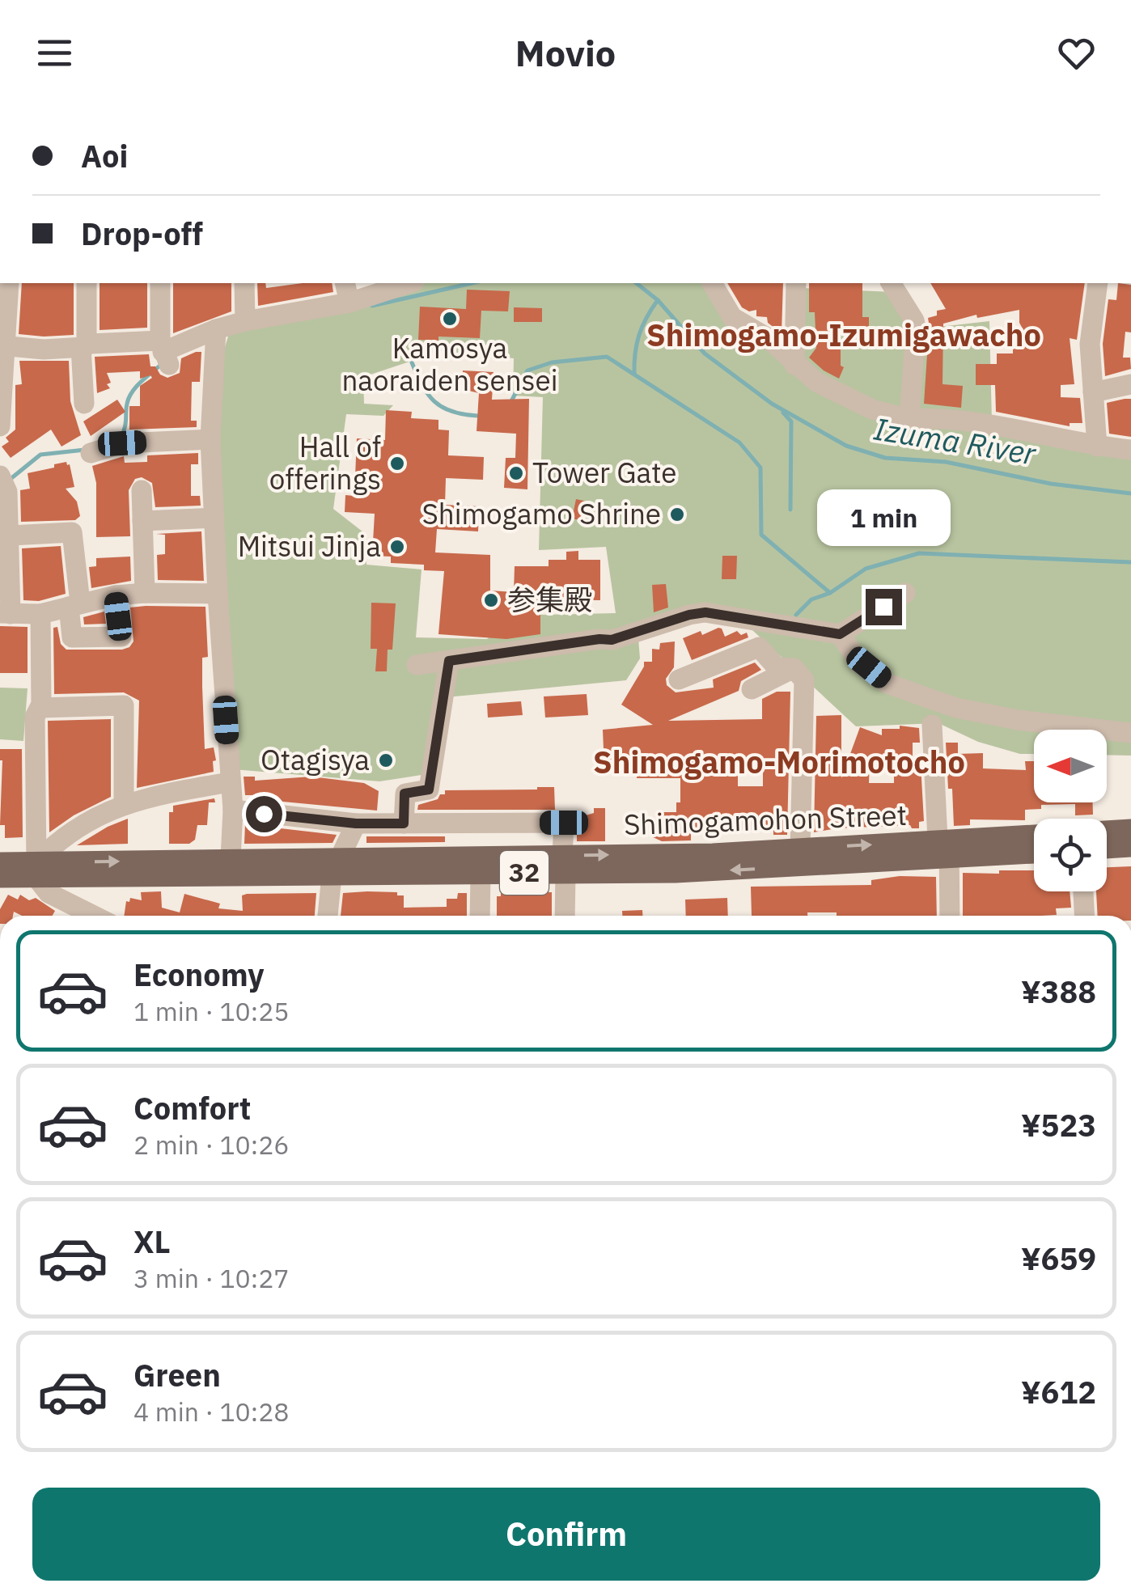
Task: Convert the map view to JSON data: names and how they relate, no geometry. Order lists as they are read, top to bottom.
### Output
{
  "streets": {
    "main road": ["Shimogamohon Street", "32"]
  },
  "districts": ["Shimogamo-Izumigawacho", "Shimogamo-Morimotocho"],
  "water": ["Izuma River"],
  "places": [
    "Kamosya naoraiden sensei",
    "Hall of offerings",
    "Tower Gate",
    "Shimogamo Shrine",
    "Mitsui Jinja",
    "参集殿",
    "Otagisya"
  ],
  "north": "left",
  "page": {
    "header": "Movio",
    "banner": ["Aoi", "Drop-off"],
    "bubble": "1 min",
    "list": [
      {
        "name": "Economy",
        "note": "1 min · 10:25",
        "value": "¥388"
      },
      {
        "name": "Comfort",
        "note": "2 min · 10:26",
        "value": "¥523"
      },
      {
        "name": "XL",
        "note": "3 min · 10:27",
        "value": "¥659"
      },
      {
        "name": "Green",
        "note": "4 min · 10:28",
        "value": "¥612"
      }
    ],
    "buttons": "Confirm"
  }
}
